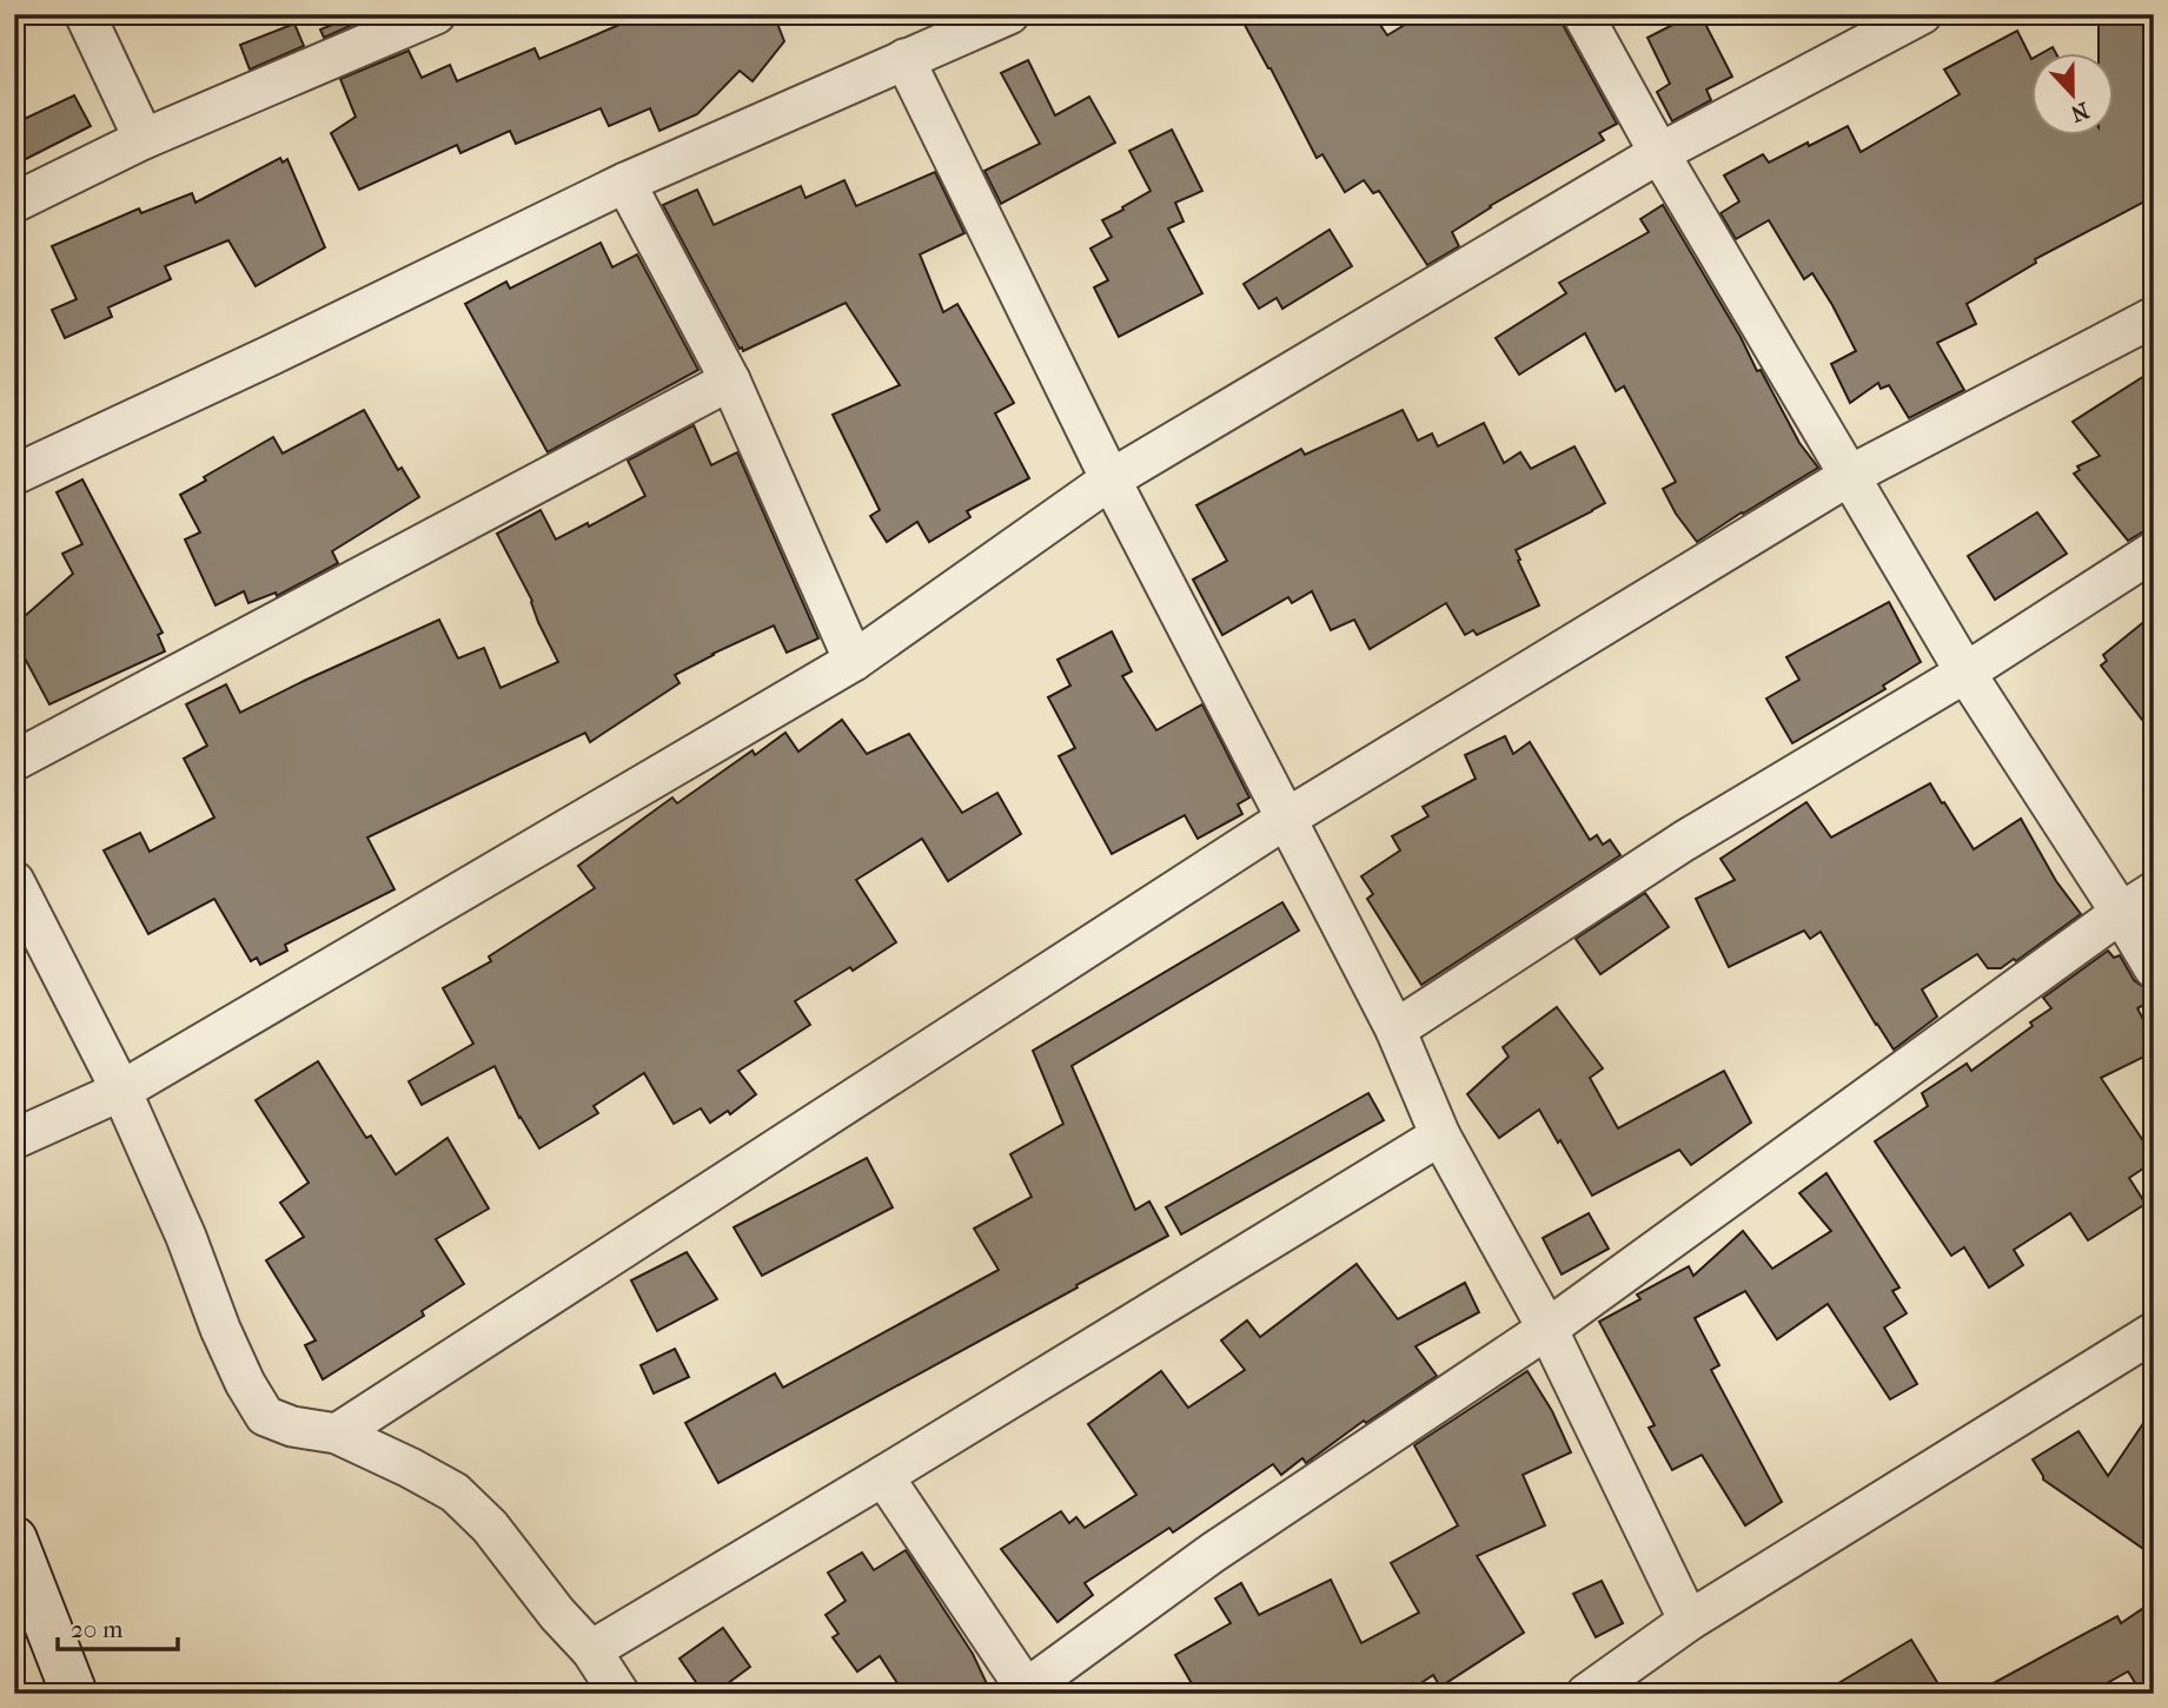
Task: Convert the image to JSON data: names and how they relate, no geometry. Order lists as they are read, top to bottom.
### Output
{
  "scale_bar": "20 m",
  "north": "bottom"
}
